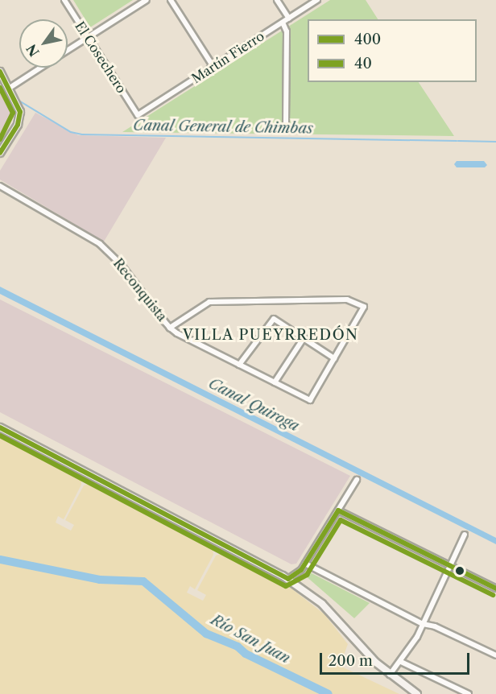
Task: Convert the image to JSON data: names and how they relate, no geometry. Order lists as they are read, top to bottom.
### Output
{
  "streets": {
    "street": ["El Cosechero", "Martín Fierro", "Reconquista"]
  },
  "crossings": [
    ["El Cosechero", "Martín Fierro"]
  ],
  "districts": ["VILLA PUEYRREDÓN"],
  "water": ["Canal General de Chimbas", "Canal Quiroga", "Río San Juan"],
  "lines": ["transit line 400", "transit line 40"],
  "legend": ["400", "40"],
  "scale_bar": "200 m",
  "north": "bottom left"
}
